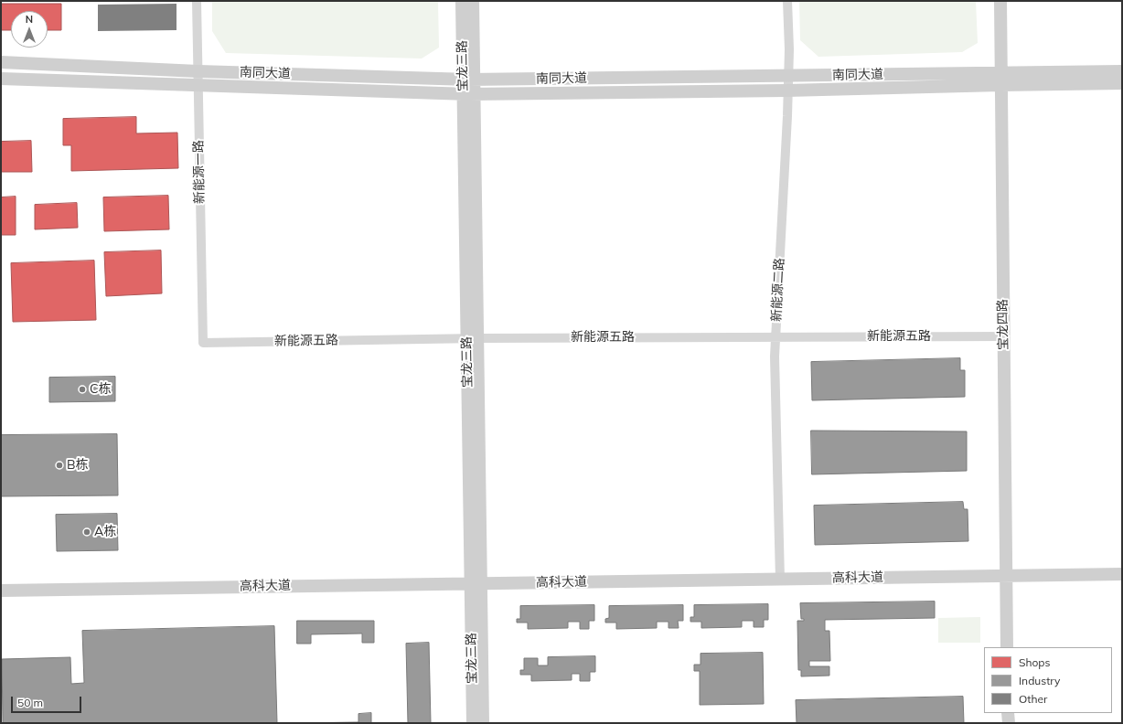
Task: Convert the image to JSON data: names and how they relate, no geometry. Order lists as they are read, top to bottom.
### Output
{
  "streets": {
    "street": [
      "宝龙三路",
      "南同大道",
      "新能源一路",
      "新能源二路",
      "宝龙四路",
      "新能源五路",
      "高科大道"
    ]
  },
  "crossings": [
    ["宝龙三路", "南同大道"],
    ["宝龙三路", "新能源五路"],
    ["宝龙三路", "高科大道"],
    ["南同大道", "新能源一路"],
    ["南同大道", "新能源二路"],
    ["南同大道", "宝龙四路"],
    ["新能源一路", "新能源五路"],
    ["新能源二路", "新能源五路"],
    ["新能源二路", "高科大道"],
    ["宝龙四路", "新能源五路"],
    ["宝龙四路", "高科大道"]
  ],
  "places": ["C栋", "B栋", "A栋"],
  "legend": ["Shops", "Industry", "Other"],
  "scale_bar": "50 m",
  "north": "top"
}
